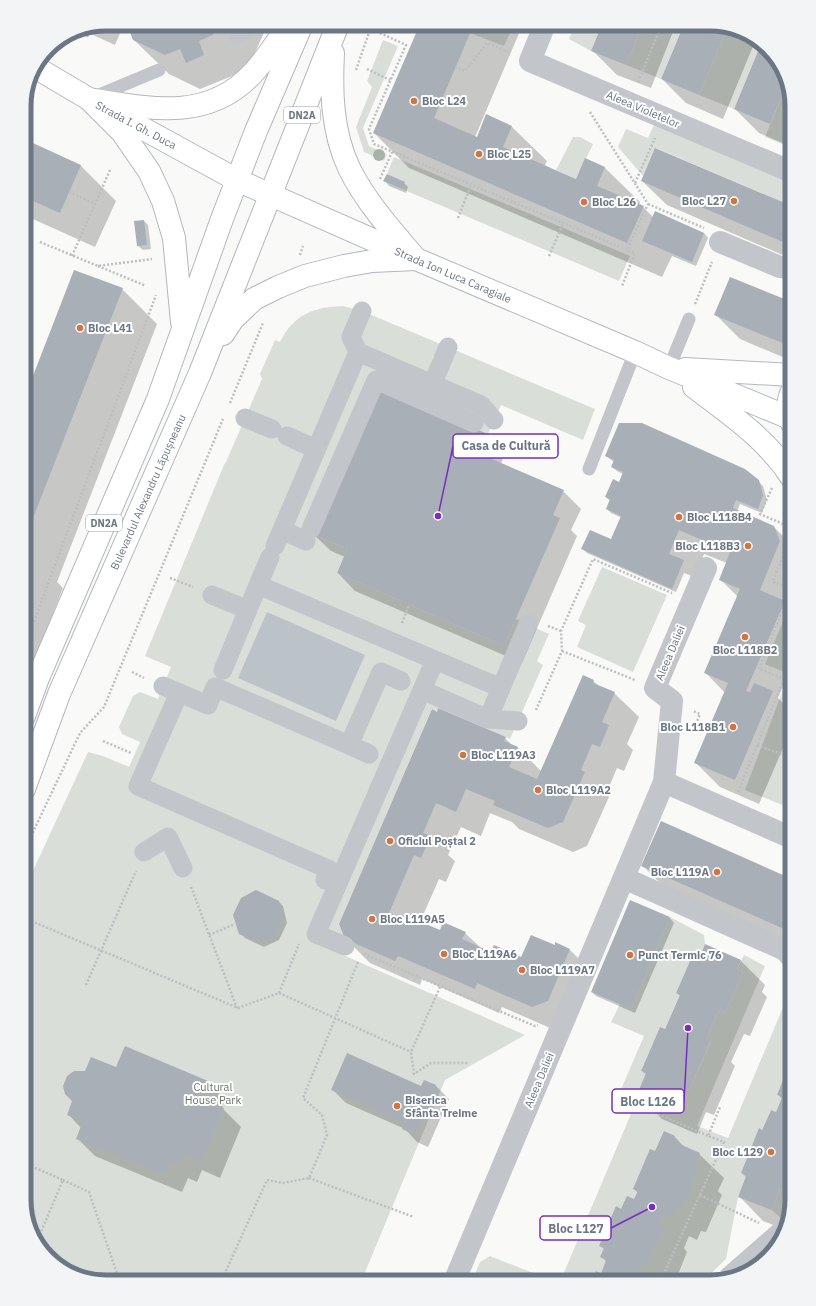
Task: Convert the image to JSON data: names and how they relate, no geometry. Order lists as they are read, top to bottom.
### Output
{
  "streets": {
    "main road": [
      "DN2A",
      "Strada I. Gh. Duca",
      "Strada Ion Luca Caragiale",
      "Bulevardul Alexandru Lăpușneanu"
    ],
    "street": ["Aleea Violetelor", "Aleea Daliei"]
  },
  "crossings": [
    ["DN2A", "Strada I. Gh. Duca"],
    ["DN2A", "Strada Ion Luca Caragiale"],
    ["DN2A", "Bulevardul Alexandru Lăpușneanu"],
    ["Strada I. Gh. Duca", "Strada Ion Luca Caragiale"],
    ["Strada Ion Luca Caragiale", "Bulevardul Alexandru Lăpușneanu"]
  ],
  "parks": ["Cultural House Park"],
  "places": [
    "Bloc L24",
    "Bloc L25",
    "Bloc L27",
    "Bloc L26",
    "Bloc L41",
    "Casa de Cultură",
    "Bloc L118B4",
    "Bloc L118B3",
    "Bloc L118B2",
    "Bloc L118B1",
    "Bloc L119A3",
    "Bloc L119A2",
    "Oficiul Poștal 2",
    "Bloc L119A",
    "Bloc L119A5",
    "Bloc L119A6",
    "Punct Termic 76",
    "Bloc L119A7",
    "Bloc L126",
    "Biserica Sfânta Treime",
    "Bloc L129",
    "Bloc L127"
  ]
}
